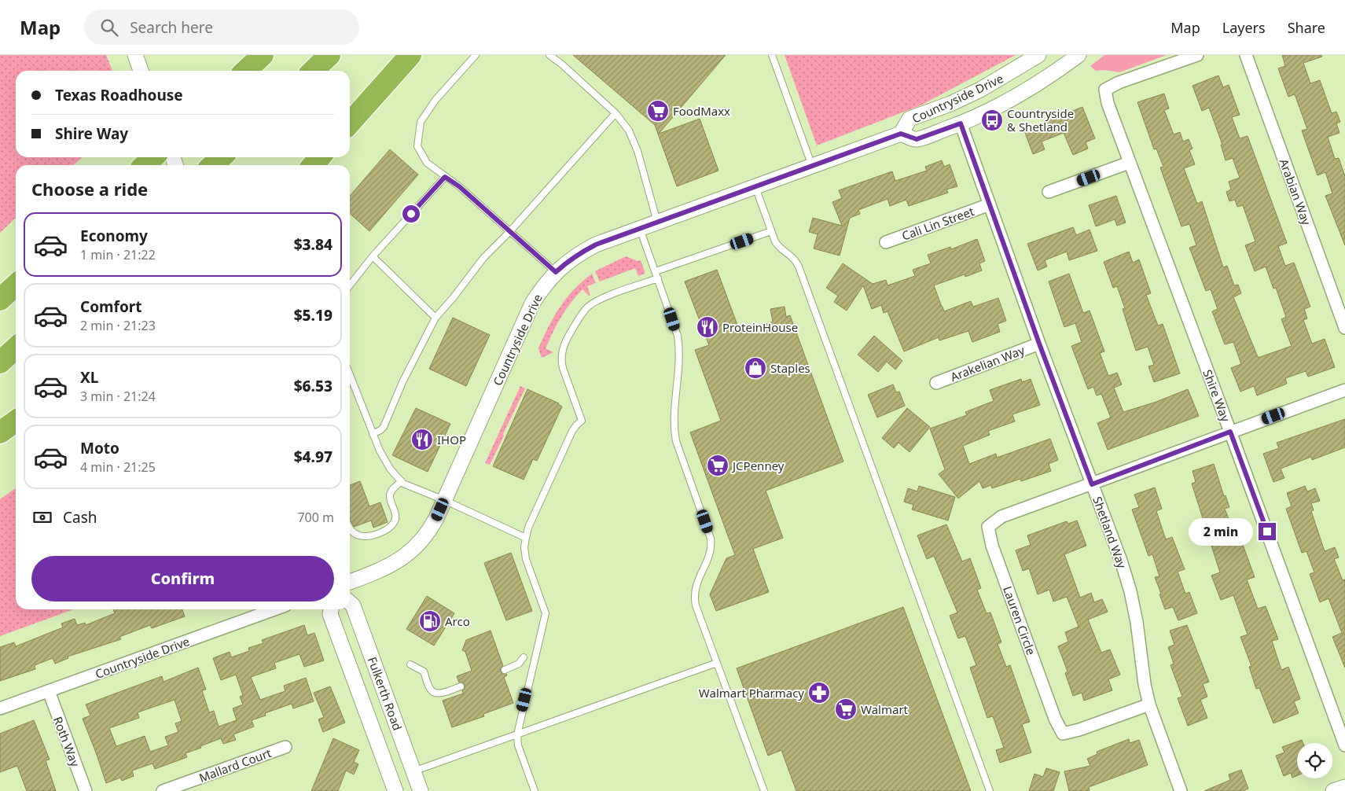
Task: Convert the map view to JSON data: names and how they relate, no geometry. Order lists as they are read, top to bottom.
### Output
{
  "streets": {
    "street": [
      "Countryside Drive",
      "Arabian Way",
      "Cali Lin Street",
      "Arakelian Way",
      "Shire Way",
      "Shetland Way",
      "Lauren Circle",
      "Fulkerth Road",
      "Roth Way",
      "Mallard Court"
    ]
  },
  "crossings": [
    ["Countryside Drive", "Shetland Way"],
    ["Countryside Drive", "Roth Way"],
    ["Cali Lin Street", "Shetland Way"],
    ["Arakelian Way", "Shetland Way"],
    ["Shetland Way", "Lauren Circle"]
  ],
  "places": {
    "supermarket": ["FoodMaxx", "JCPenney", "Walmart"],
    "bus stop": ["Countryside & Shetland"],
    "restaurant": ["ProteinHouse", "IHOP"],
    "shop": ["Staples"],
    "fuel station": ["Arco"],
    "pharmacy": ["Walmart Pharmacy"]
  },
  "page": {
    "header": "Map",
    "search": "Search here",
    "nav": ["Map", "Layers", "Share"],
    "banner": ["Texas Roadhouse", "Shire Way"],
    "heading": "Choose a ride",
    "list": [
      {
        "name": "Economy",
        "note": "1 min · 21:22",
        "value": "$3.84"
      },
      {
        "name": "Comfort",
        "note": "2 min · 21:23",
        "value": "$5.19"
      },
      {
        "name": "XL",
        "note": "3 min · 21:24",
        "value": "$6.53"
      },
      {
        "name": "Moto",
        "note": "4 min · 21:25",
        "value": "$4.97"
      }
    ],
    "pay": ["Cash", "700 m"],
    "bubble": "2 min",
    "buttons": "Confirm"
  }
}
